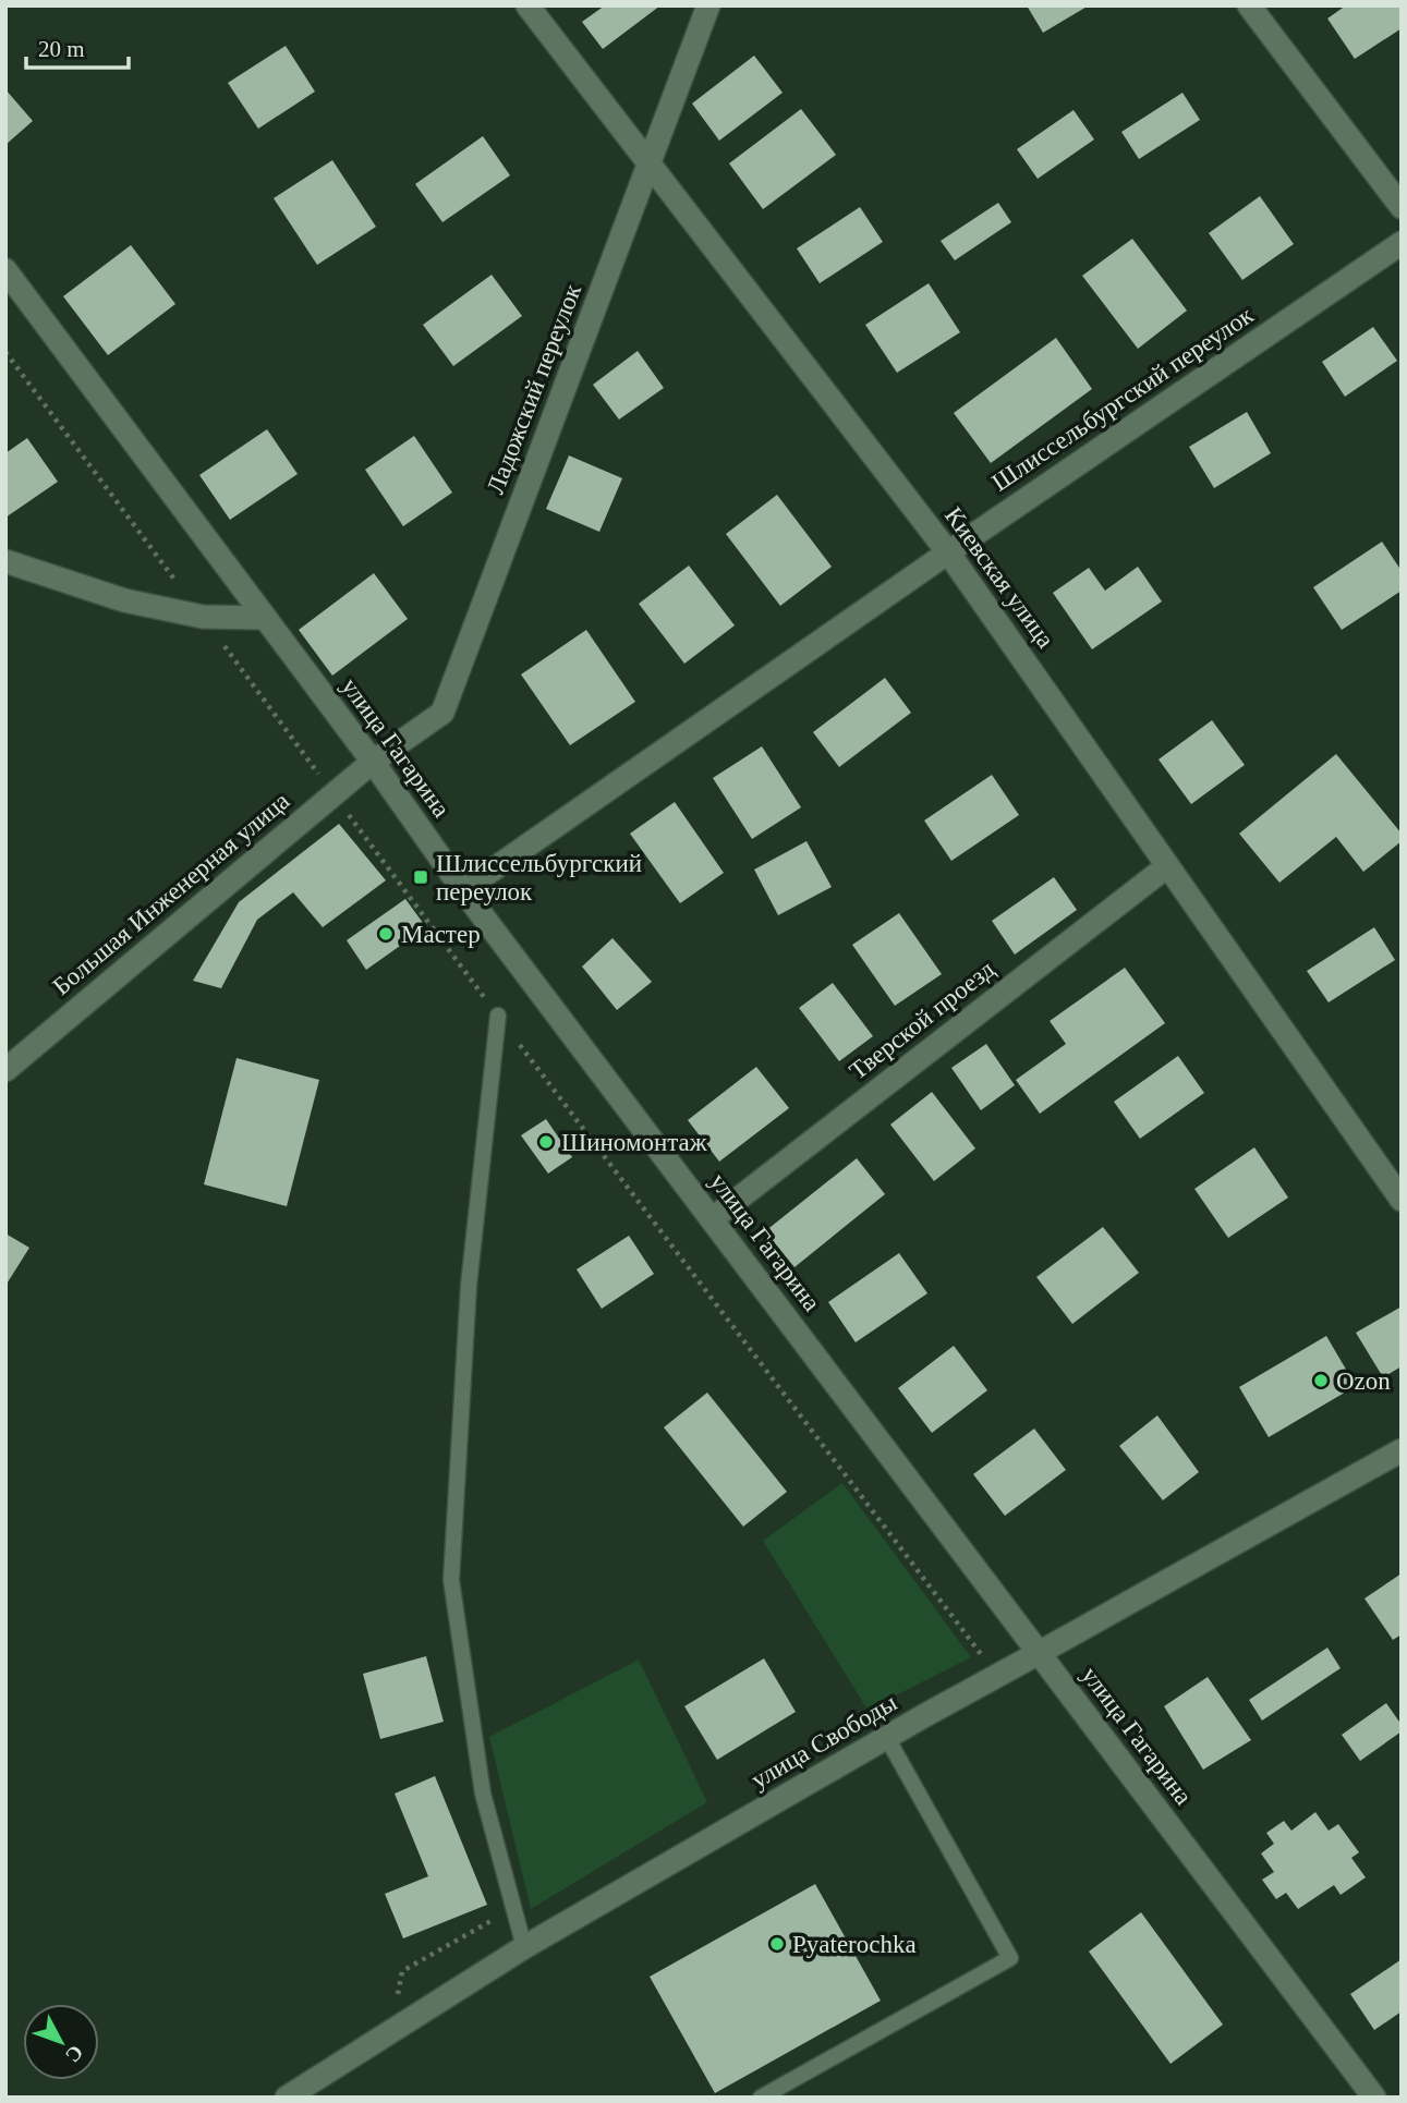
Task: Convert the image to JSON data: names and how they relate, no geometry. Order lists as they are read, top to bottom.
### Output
{
  "streets": {
    "street": [
      "Ладожский переулок",
      "Шлиссельбургский переулок",
      "Киевская улица",
      "улица Гагарина",
      "Большая Инженерная улица",
      "Тверской проезд",
      "улица Свободы"
    ]
  },
  "crossings": [
    ["Ладожский переулок", "Киевская улица"],
    ["Ладожский переулок", "улица Гагарина"],
    ["Ладожский переулок", "Большая Инженерная улица"],
    ["Шлиссельбургский переулок", "Киевская улица"],
    ["Шлиссельбургский переулок", "улица Гагарина"],
    ["Киевская улица", "Тверской проезд"],
    ["улица Гагарина", "Большая Инженерная улица"],
    ["улица Гагарина", "Тверской проезд"],
    ["улица Гагарина", "улица Свободы"]
  ],
  "places": {
    "transit": ["Шлиссельбургский переулок"],
    "other": [
      "Мастер",
      "Шиномонтаж",
      "Ozon",
      "Pyaterochka"
    ]
  },
  "scale_bar": "20 m",
  "north": "bottom right"
}
